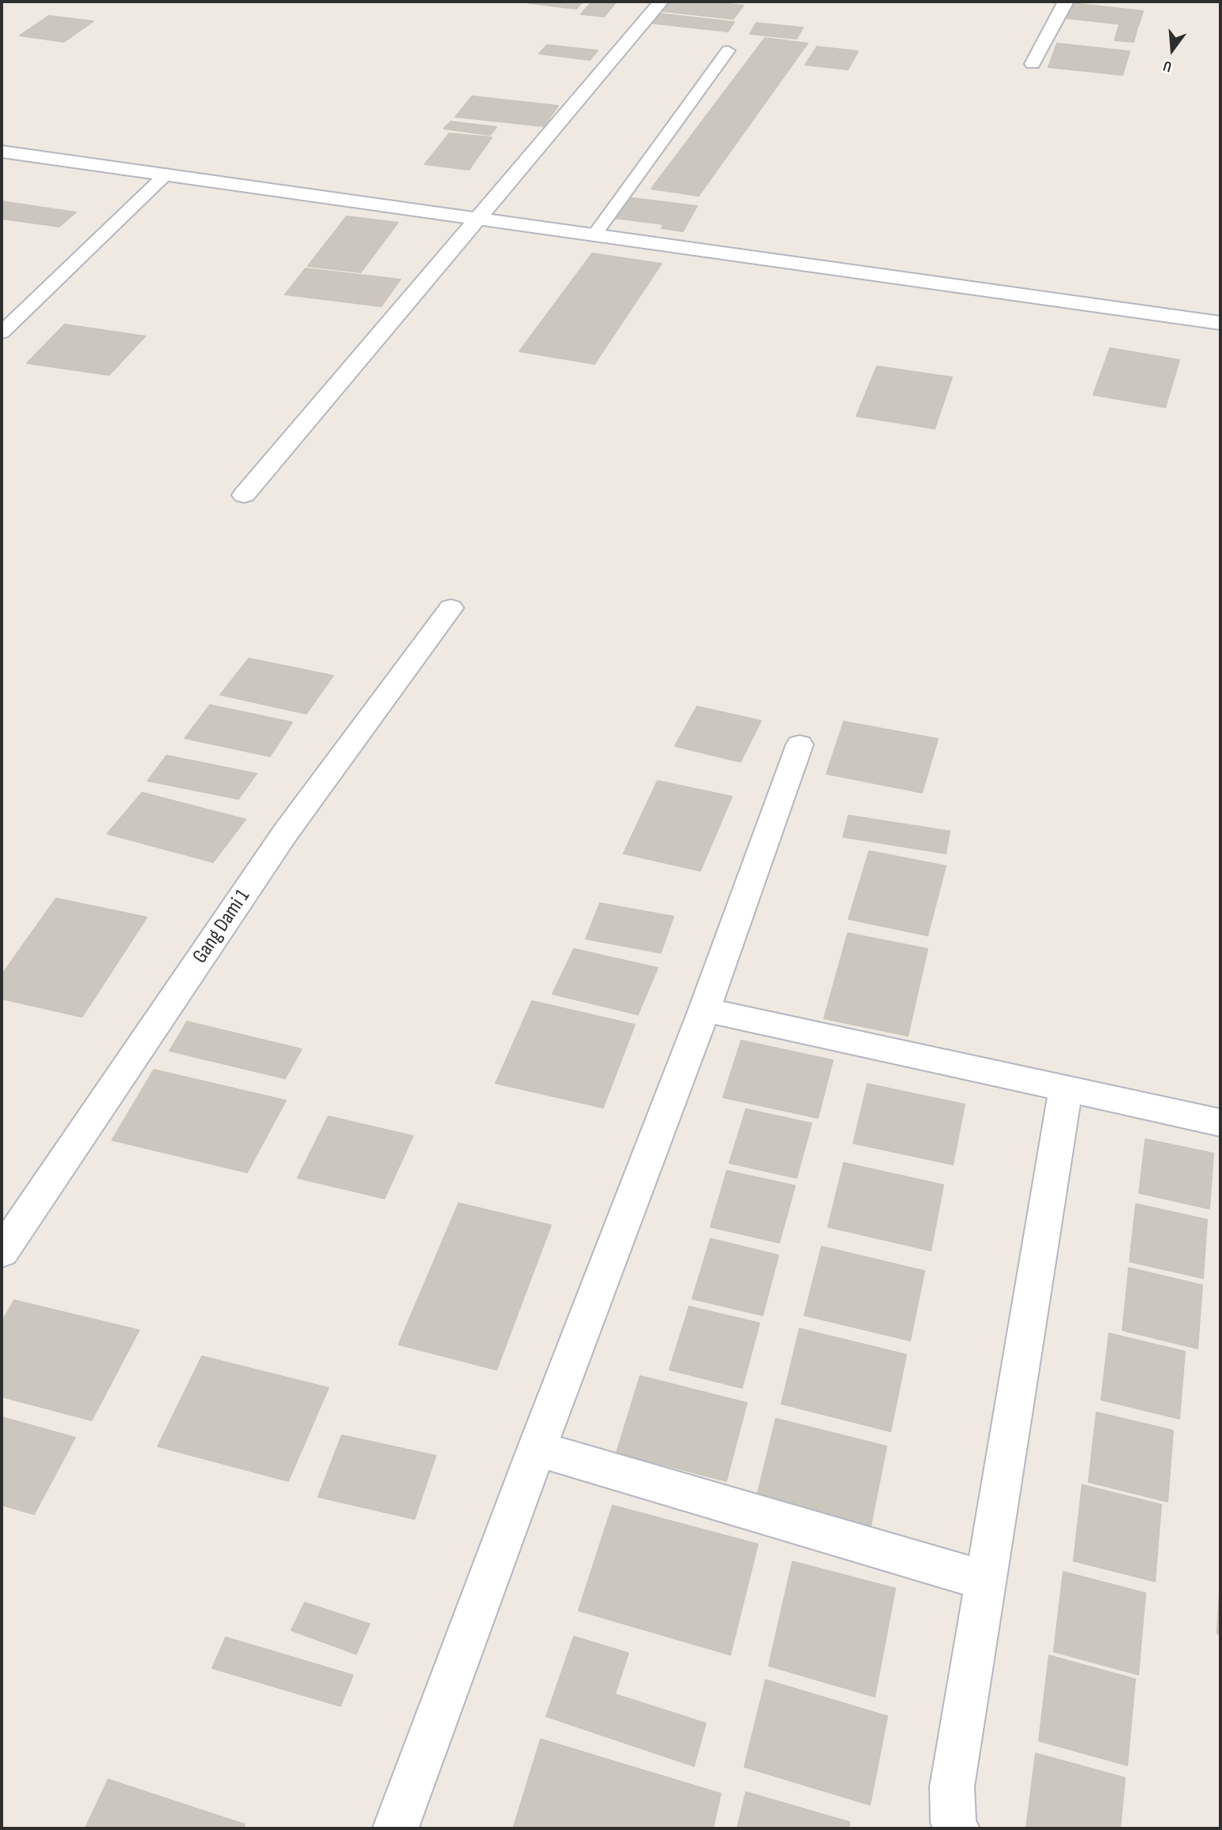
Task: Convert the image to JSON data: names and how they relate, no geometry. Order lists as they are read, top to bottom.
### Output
{
  "streets": {
    "street": ["Gang Dami 1"]
  },
  "north": "bottom"
}
